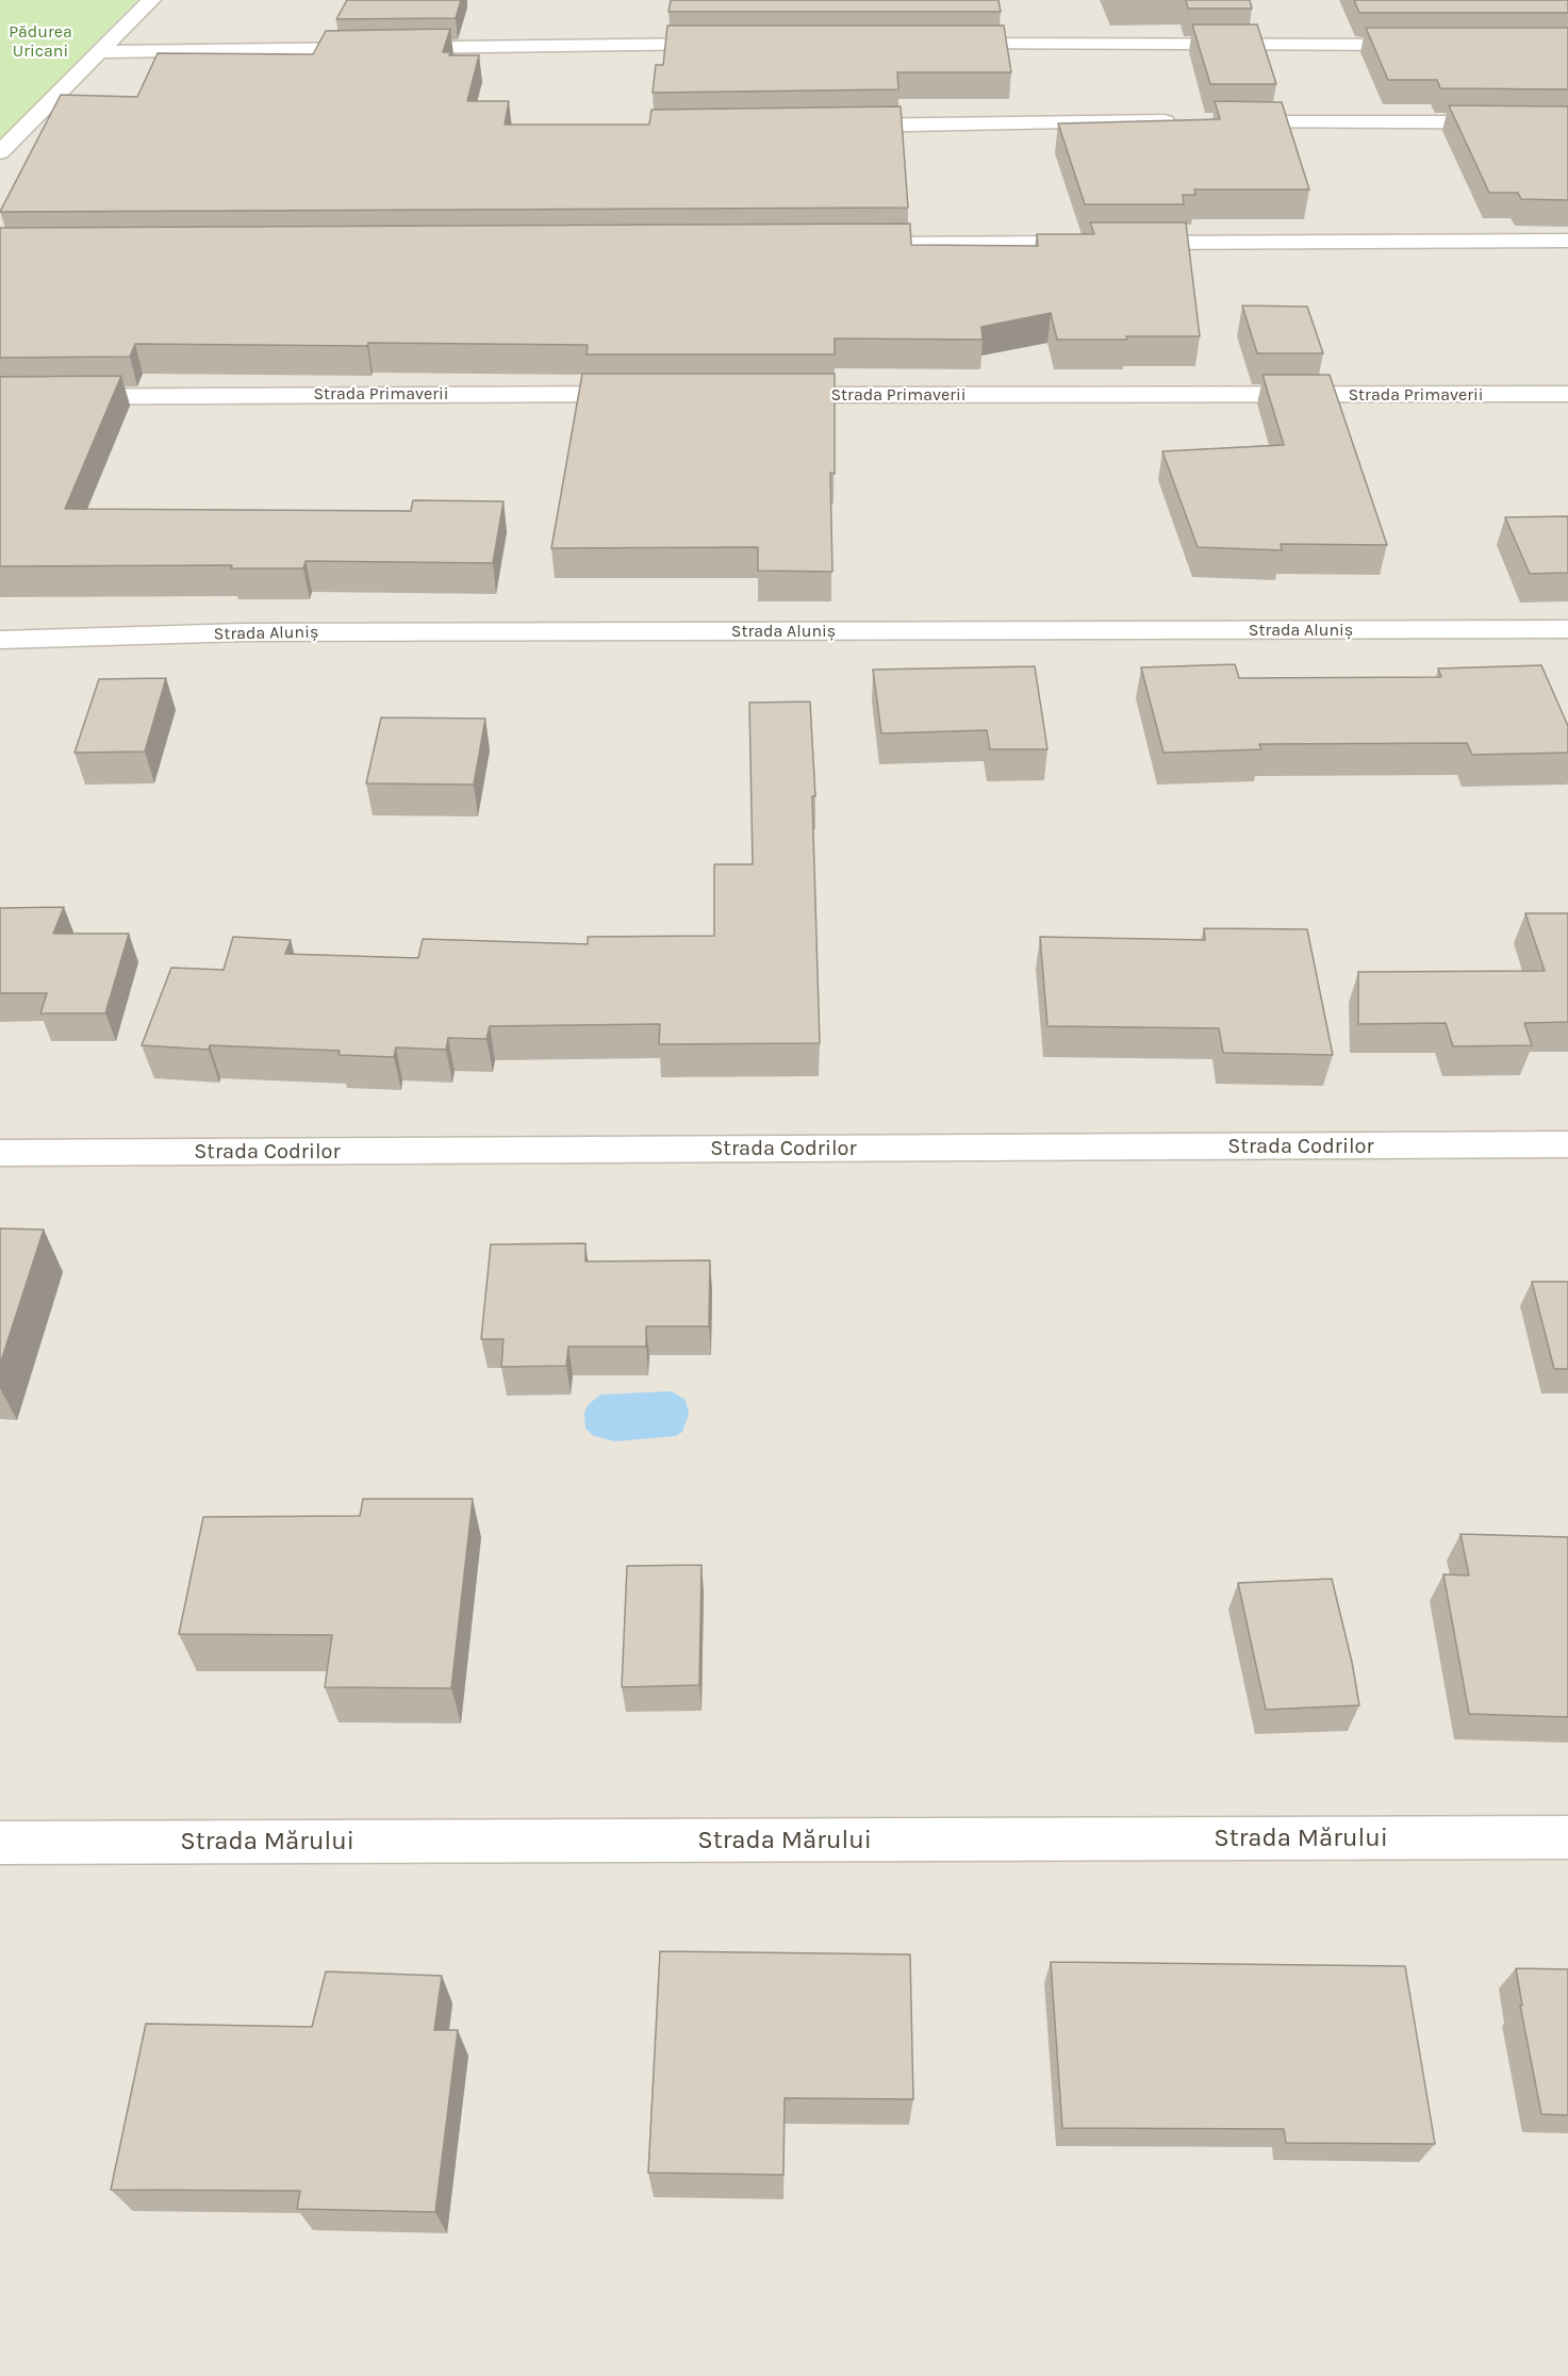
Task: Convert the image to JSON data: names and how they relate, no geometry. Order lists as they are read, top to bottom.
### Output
{
  "streets": {
    "street": [
      "Strada Primaverii",
      "Strada Aluniș",
      "Strada Codrilor",
      "Strada Mărului"
    ]
  },
  "parks": ["Pădurea Uricani"]
}
